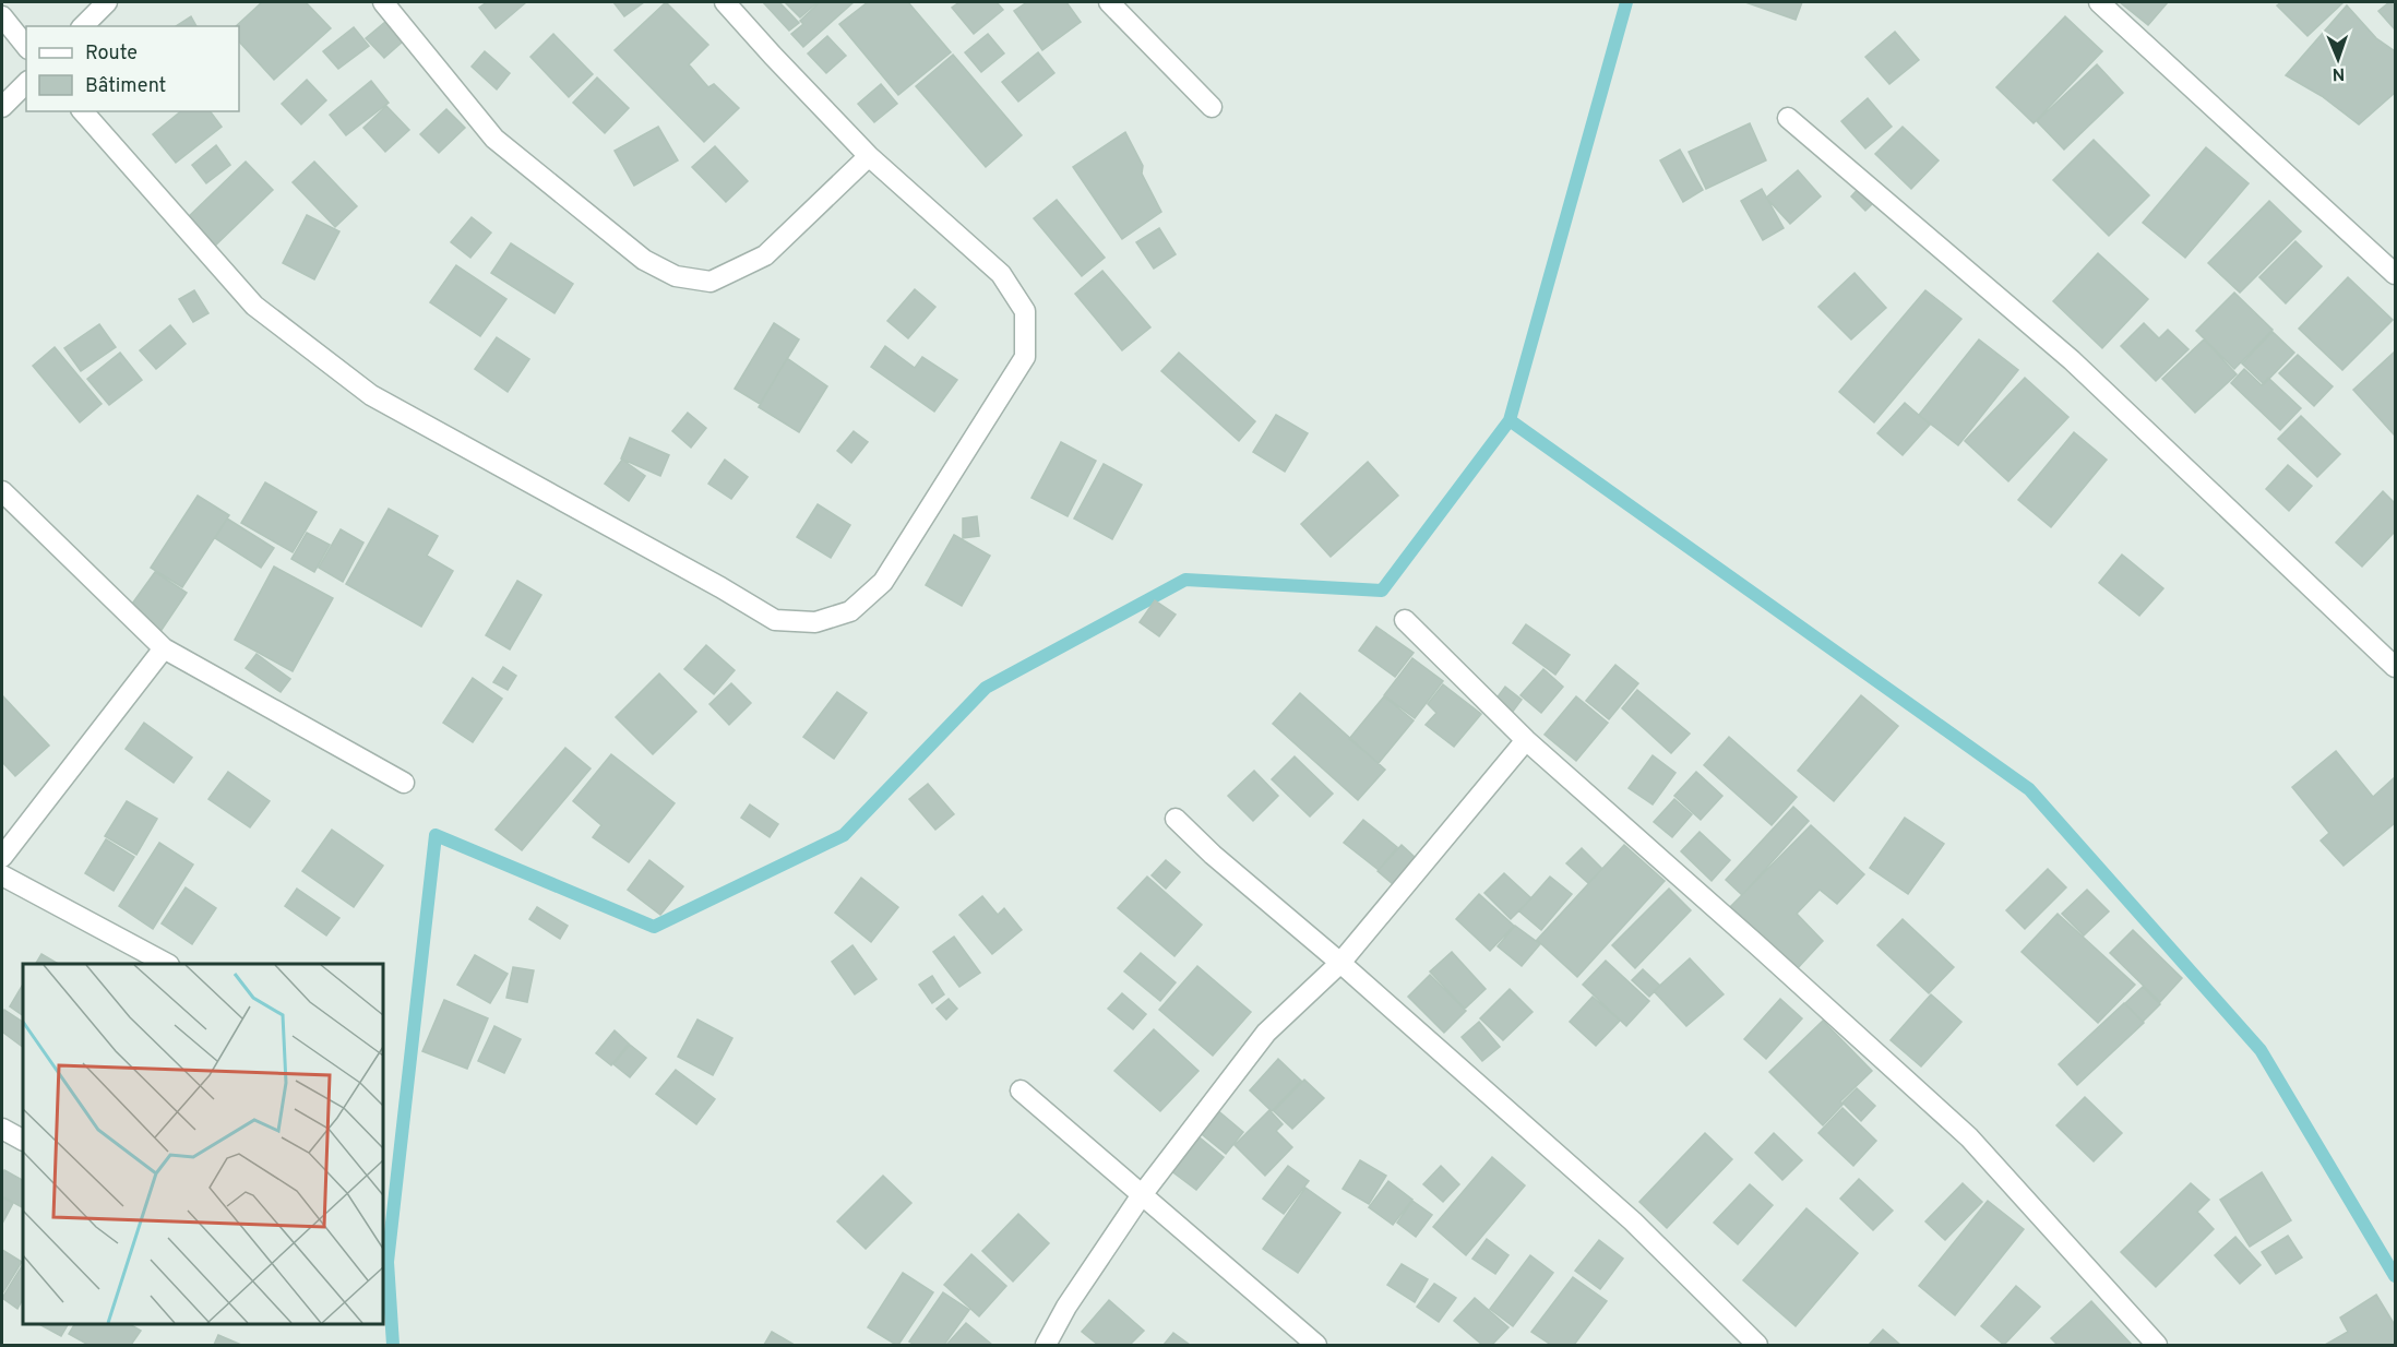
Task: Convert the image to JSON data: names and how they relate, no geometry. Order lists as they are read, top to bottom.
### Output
{
  "legend": ["Route", "Bâtiment"],
  "north": "bottom"
}
